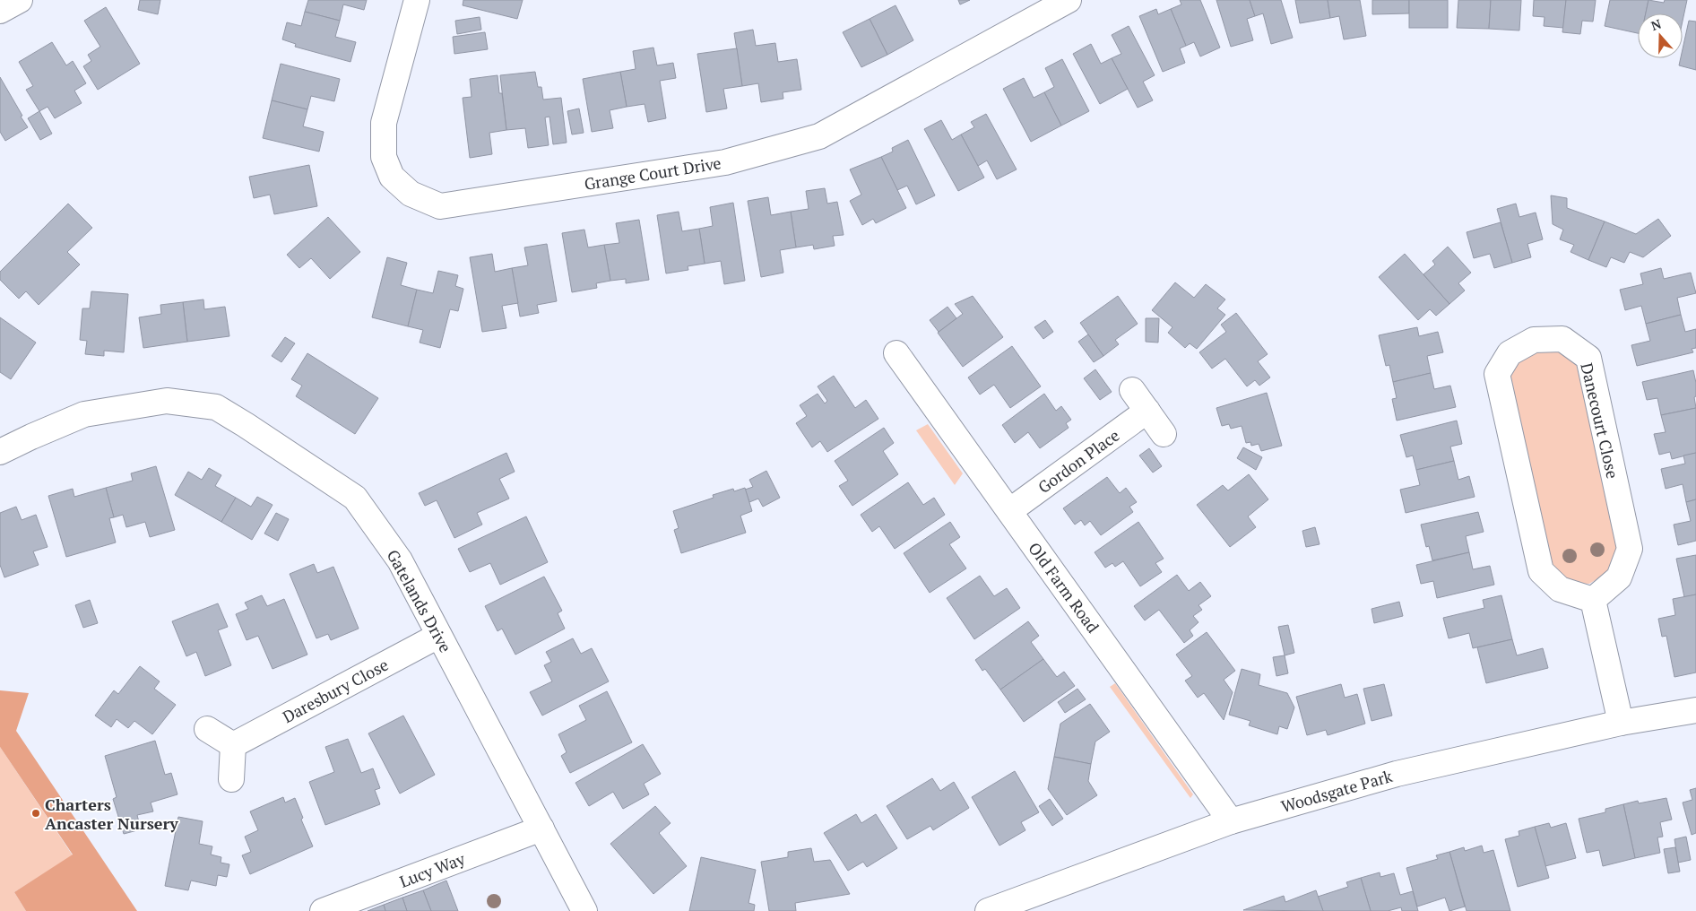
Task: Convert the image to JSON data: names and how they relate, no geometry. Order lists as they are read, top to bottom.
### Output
{
  "streets": {
    "street": [
      "Grange Court Drive",
      "Danecourt Close",
      "Gordon Place",
      "Old Farm Road",
      "Gatelands Drive",
      "Daresbury Close",
      "Woodsgate Park",
      "Lucy Way"
    ]
  },
  "crossings": [
    ["Gordon Place", "Old Farm Road"],
    ["Old Farm Road", "Woodsgate Park"],
    ["Gatelands Drive", "Daresbury Close"],
    ["Gatelands Drive", "Lucy Way"]
  ],
  "places": ["Charters Ancaster Nursery"],
  "north": "top"
}
